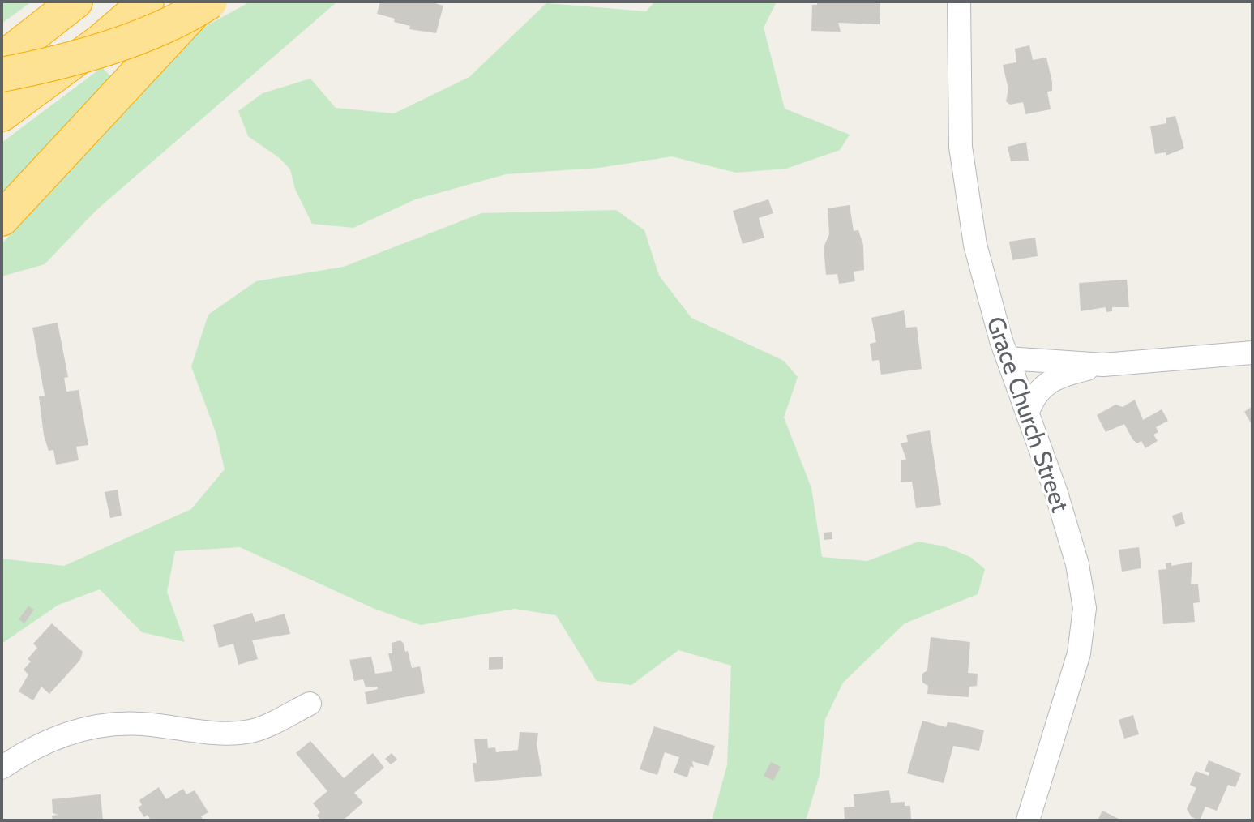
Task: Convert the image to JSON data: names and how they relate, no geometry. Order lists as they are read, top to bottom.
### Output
{
  "streets": {
    "street": ["Grace Church Street"]
  }
}
